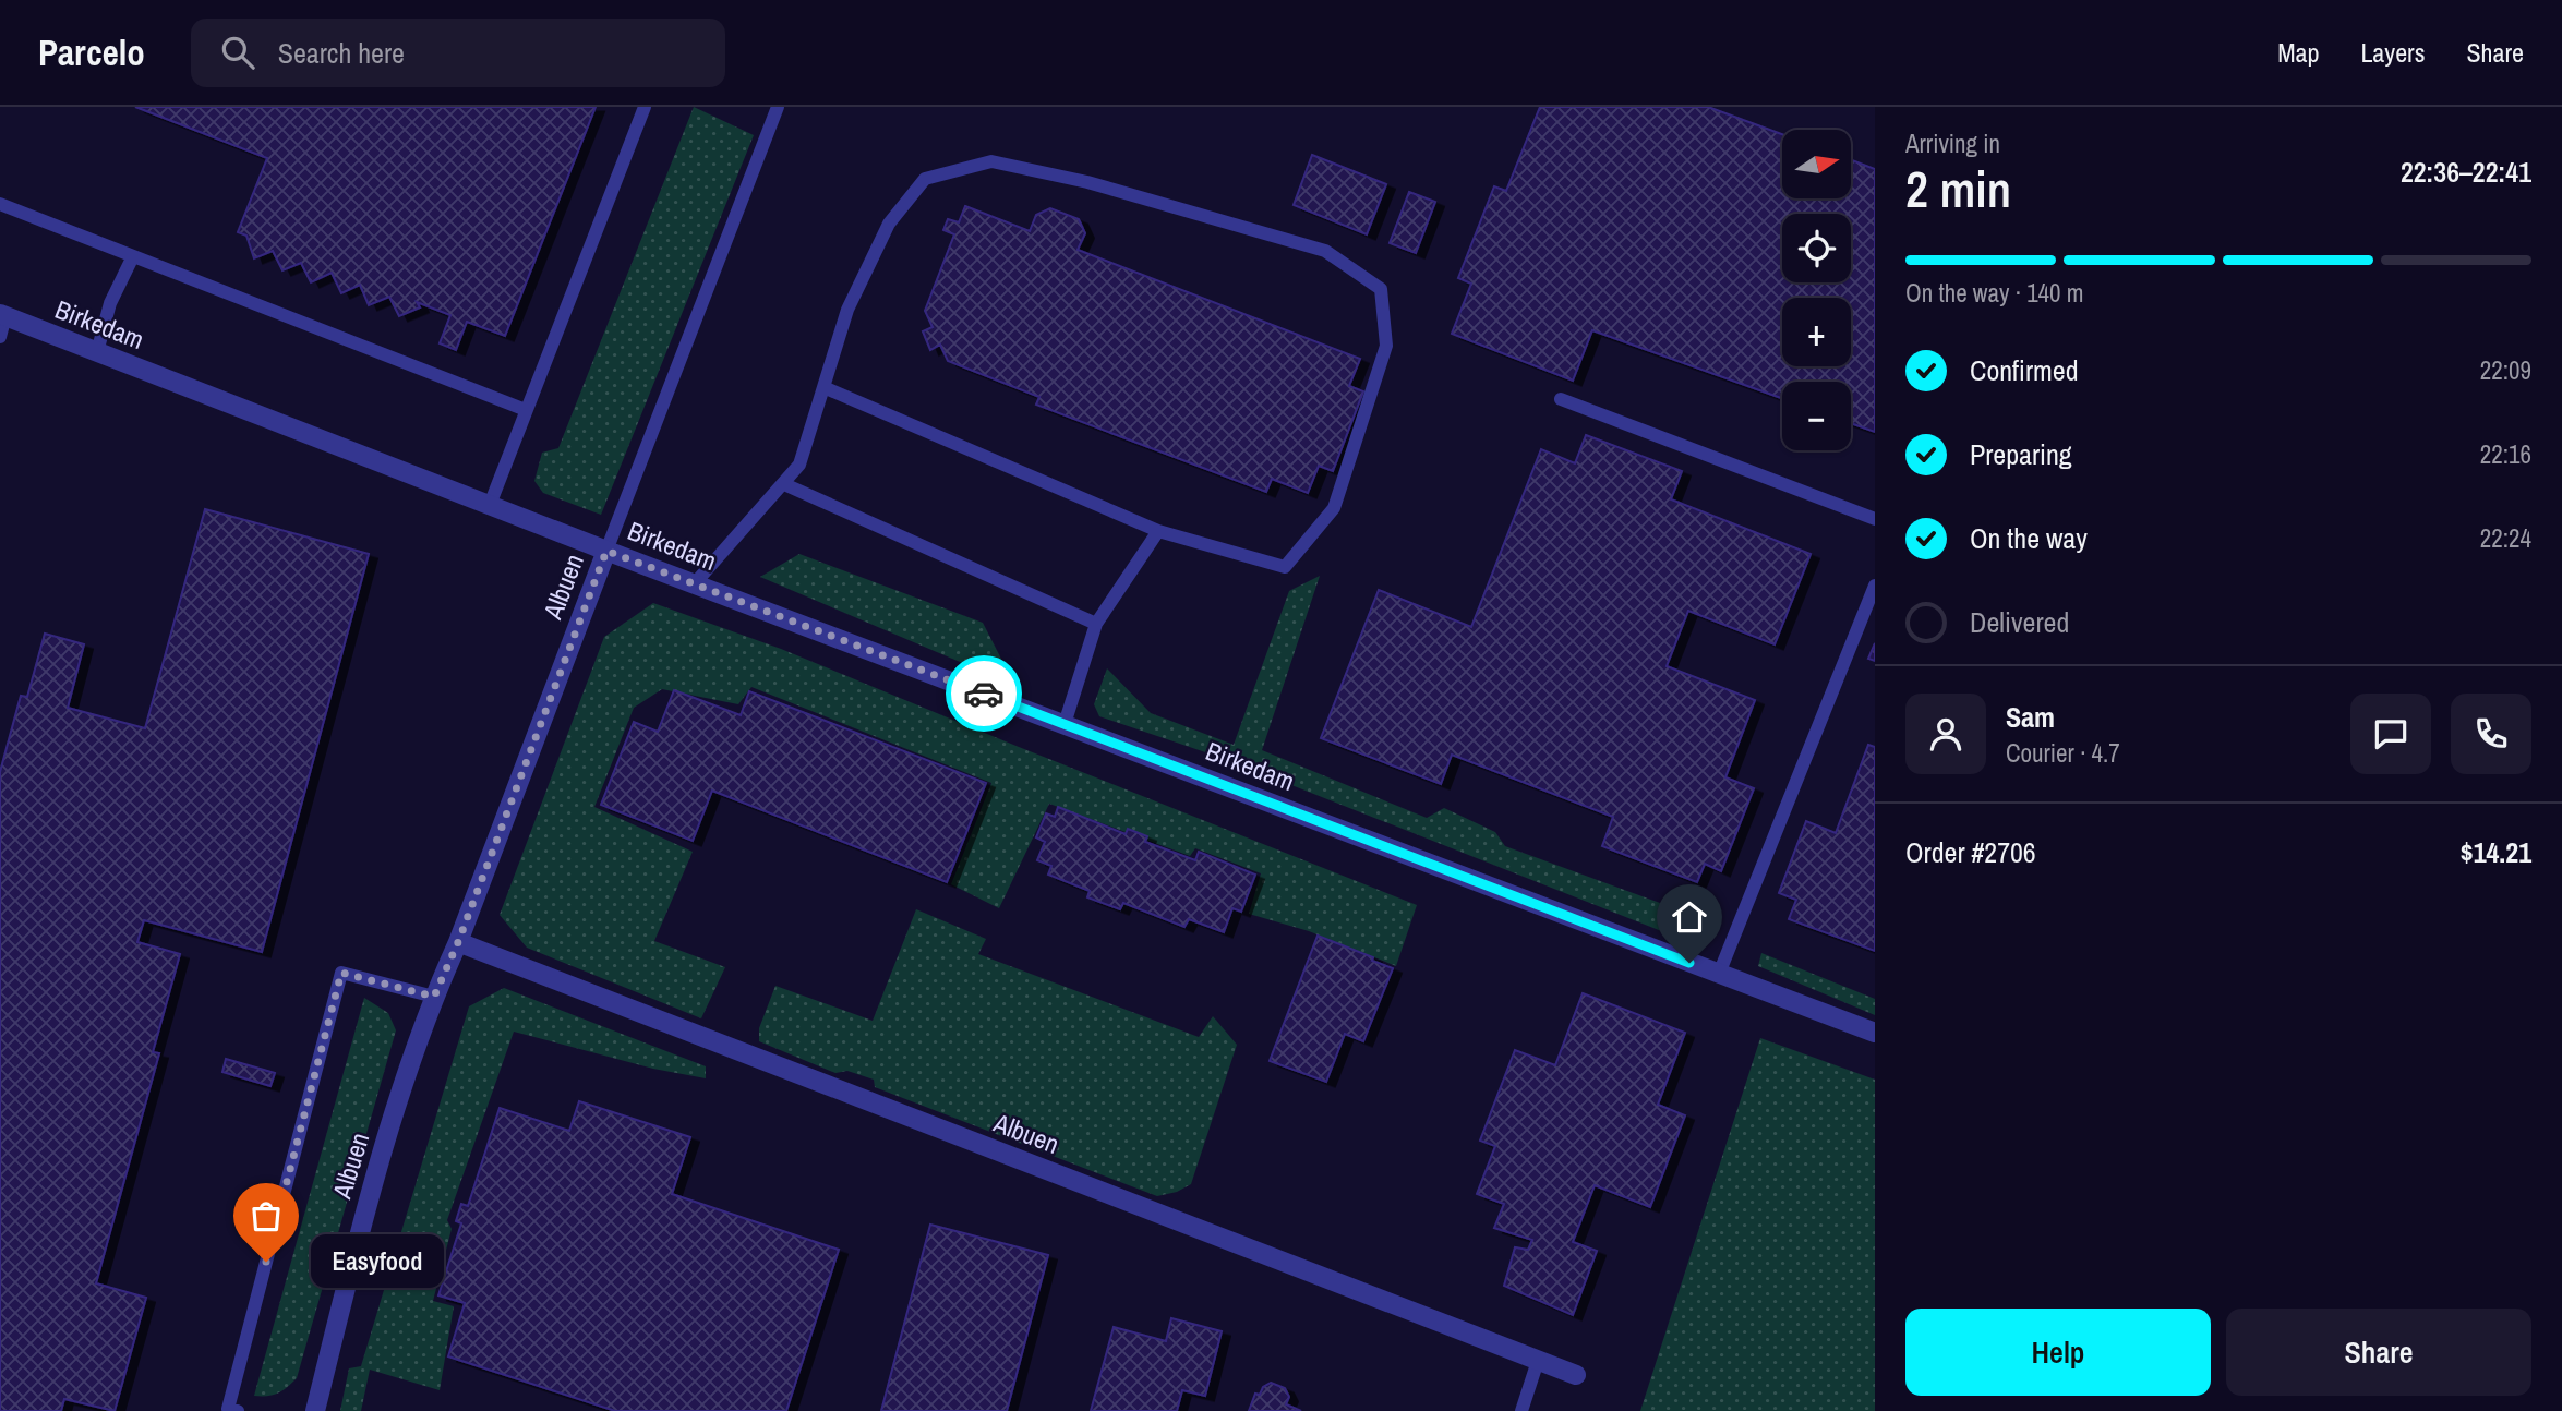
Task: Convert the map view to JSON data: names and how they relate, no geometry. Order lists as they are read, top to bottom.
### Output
{
  "streets": {
    "street": ["Birkedam", "Albuen"]
  },
  "crossings": [
    ["Birkedam", "Albuen"]
  ],
  "places": ["Easyfood"],
  "north": "right",
  "page": {
    "header": "Parcelo",
    "search": "Search here",
    "nav": ["Map", "Layers", "Share"],
    "heading": ["2 min", "Arriving in", "22:36–22:41"],
    "panel": [
      "Sam",
      "Courier · 4.7",
      "Order #2706",
      "$14.21"
    ],
    "map_buttons": ["+", "−"],
    "bar": "On the way · 140 m",
    "list": [
      ["Confirmed", "22:09"],
      ["Preparing", "22:16"],
      ["On the way", "22:24"],
      "Delivered"
    ],
    "bubble": "Easyfood",
    "buttons": ["Help", "Share"]
  }
}
